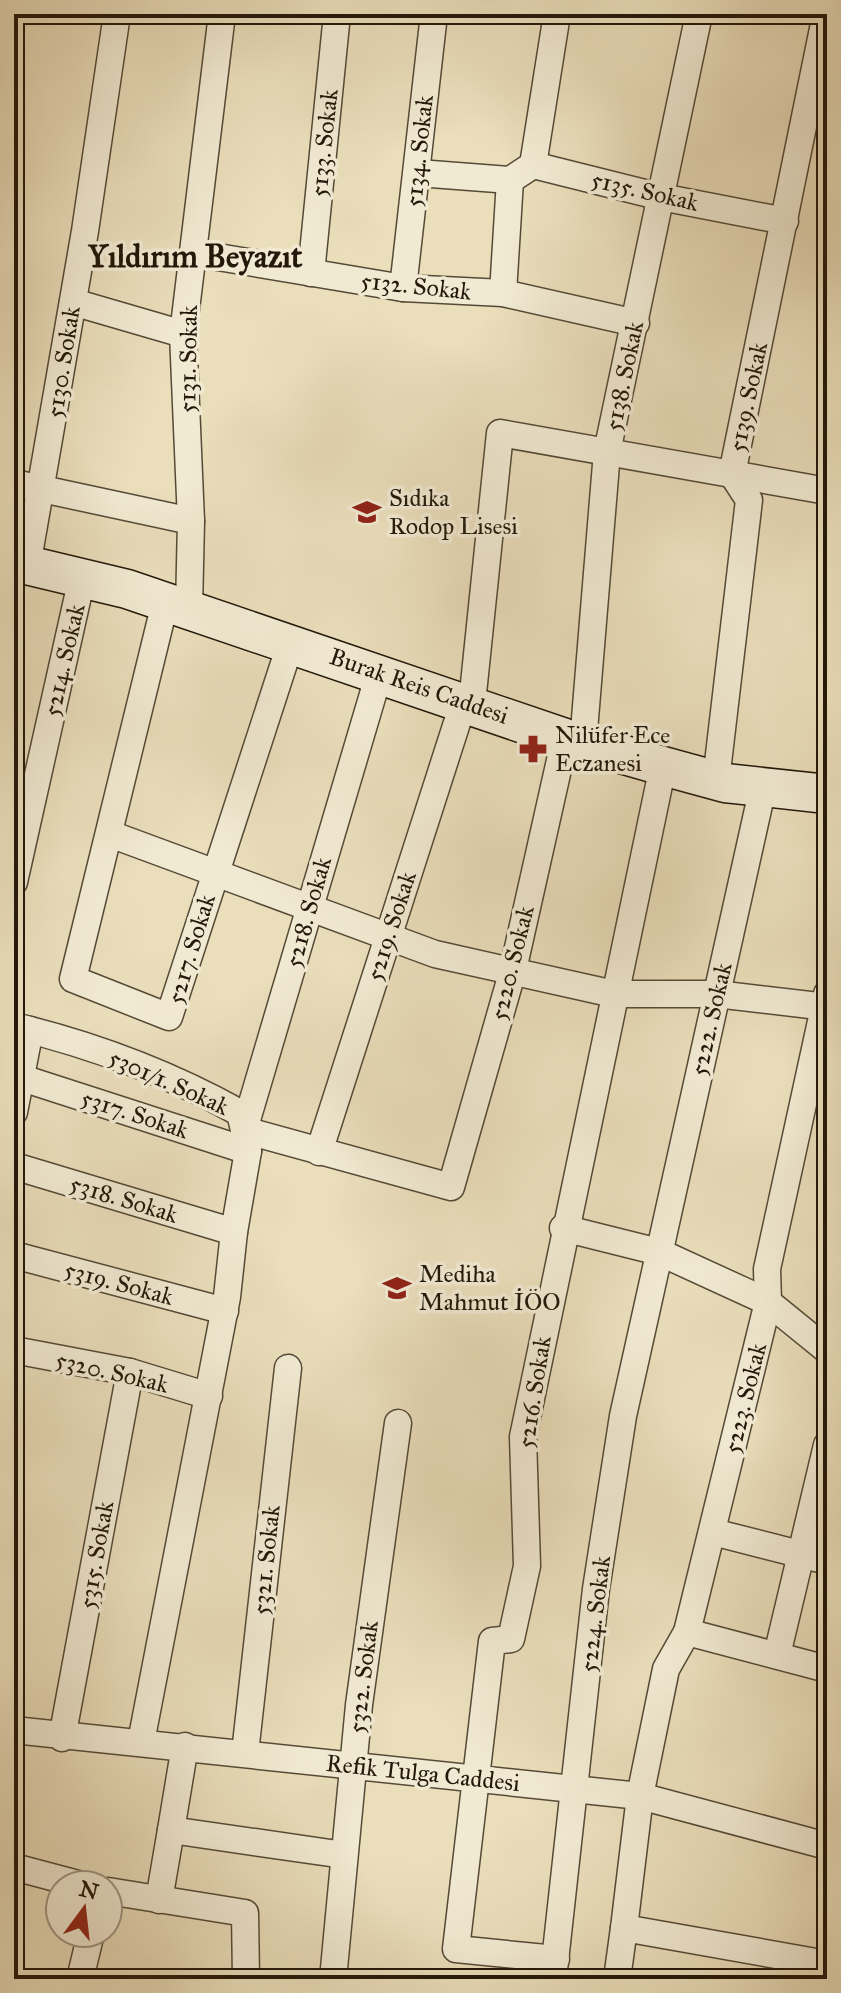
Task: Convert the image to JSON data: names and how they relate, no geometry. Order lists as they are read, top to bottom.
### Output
{
  "streets": {
    "main road": ["Burak Reis Caddesi"],
    "street": [
      "5133. Sokak",
      "5134. Sokak",
      "5135. Sokak",
      "5132. Sokak",
      "5131. Sokak",
      "5130. Sokak",
      "5138. Sokak",
      "5139. Sokak",
      "5214. Sokak",
      "5218. Sokak",
      "5219. Sokak",
      "5217. Sokak",
      "5220. Sokak",
      "5222. Sokak",
      "5301/1. Sokak",
      "5317. Sokak",
      "5318. Sokak",
      "5319. Sokak",
      "5320. Sokak",
      "5216. Sokak",
      "5223. Sokak",
      "5315. Sokak",
      "5321. Sokak",
      "5224. Sokak",
      "5322. Sokak",
      "Refik Tulga Caddesi"
    ]
  },
  "crossings": [
    ["5133. Sokak", "5132. Sokak"],
    ["5134. Sokak", "5132. Sokak"],
    ["5135. Sokak", "5138. Sokak"],
    ["5135. Sokak", "5139. Sokak"],
    ["5132. Sokak", "5131. Sokak"],
    ["5132. Sokak", "5138. Sokak"],
    ["5131. Sokak", "Burak Reis Caddesi"],
    ["5131. Sokak", "5217. Sokak"],
    ["5130. Sokak", "Burak Reis Caddesi"],
    ["5138. Sokak", "Burak Reis Caddesi"],
    ["5138. Sokak", "5219. Sokak"],
    ["5138. Sokak", "5220. Sokak"],
    ["5139. Sokak", "Burak Reis Caddesi"],
    ["5214. Sokak", "Burak Reis Caddesi"],
    ["Burak Reis Caddesi", "5218. Sokak"],
    ["Burak Reis Caddesi", "5219. Sokak"],
    ["Burak Reis Caddesi", "5217. Sokak"],
    ["Burak Reis Caddesi", "5220. Sokak"],
    ["Burak Reis Caddesi", "5222. Sokak"],
    ["Burak Reis Caddesi", "5216. Sokak"],
    ["5218. Sokak", "5301/1. Sokak"],
    ["5218. Sokak", "5317. Sokak"],
    ["5219. Sokak", "5301/1. Sokak"],
    ["5220. Sokak", "5301/1. Sokak"],
    ["5222. Sokak", "5224. Sokak"],
    ["5301/1. Sokak", "5317. Sokak"],
    ["5320. Sokak", "5315. Sokak"],
    ["5216. Sokak", "Refik Tulga Caddesi"],
    ["5223. Sokak", "Refik Tulga Caddesi"],
    ["5315. Sokak", "Refik Tulga Caddesi"],
    ["5321. Sokak", "Refik Tulga Caddesi"],
    ["5224. Sokak", "Refik Tulga Caddesi"],
    ["5322. Sokak", "Refik Tulga Caddesi"]
  ],
  "districts": ["Yıldırım Beyazıt"],
  "places": {
    "school or university": ["Sıdıka Rodop Lisesi", "Mediha Mahmut İÖO"],
    "pharmacy": ["Nilüfer Ece Eczanesi"]
  },
  "north": "top"
}
